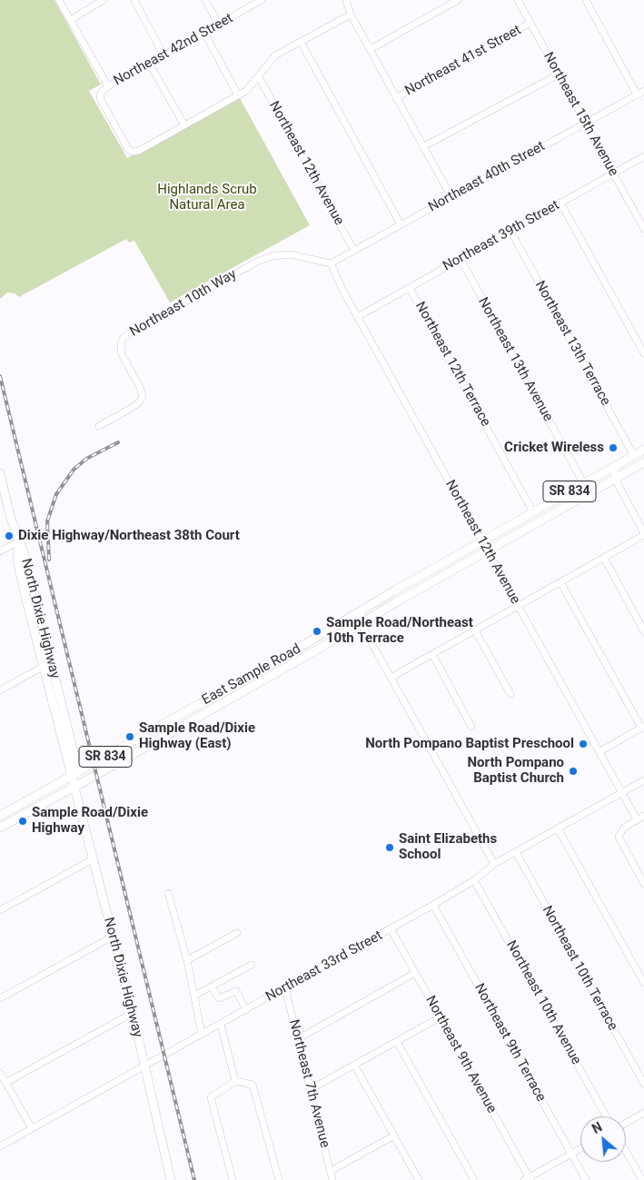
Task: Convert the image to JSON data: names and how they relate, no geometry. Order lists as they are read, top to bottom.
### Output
{
  "streets": {
    "main road": ["SR 834", "North Dixie Highway", "East Sample Road"],
    "street": [
      "Northeast 42nd Street",
      "Northeast 41st Street",
      "Northeast 15th Avenue",
      "Northeast 12th Avenue",
      "Northeast 40th Street",
      "Northeast 39th Street",
      "Northeast 10th Way",
      "Northeast 13th Terrace",
      "Northeast 13th Avenue",
      "Northeast 12th Terrace",
      "Northeast 33rd Street",
      "Northeast 10th Terrace",
      "Northeast 10th Avenue",
      "Northeast 9th Terrace",
      "Northeast 9th Avenue",
      "Northeast 7th Avenue"
    ]
  },
  "crossings": [
    ["Northeast 41st Street", "Northeast 15th Avenue"],
    ["Northeast 15th Avenue", "Northeast 40th Street"],
    ["Northeast 15th Avenue", "Northeast 39th Street"],
    ["Northeast 12th Avenue", "Northeast 40th Street"],
    ["Northeast 12th Avenue", "Northeast 39th Street"],
    ["Northeast 12th Avenue", "Northeast 10th Way"],
    ["Northeast 12th Avenue", "East Sample Road"],
    ["Northeast 12th Avenue", "Northeast 33rd Street"],
    ["Northeast 40th Street", "Northeast 10th Way"],
    ["Northeast 39th Street", "Northeast 13th Terrace"],
    ["Northeast 39th Street", "Northeast 13th Avenue"],
    ["Northeast 39th Street", "Northeast 12th Terrace"],
    ["Northeast 13th Terrace", "East Sample Road"],
    ["Northeast 13th Avenue", "East Sample Road"],
    ["Northeast 12th Terrace", "East Sample Road"],
    ["North Dixie Highway", "East Sample Road"],
    ["North Dixie Highway", "Northeast 33rd Street"],
    ["Northeast 33rd Street", "Northeast 10th Terrace"],
    ["Northeast 33rd Street", "Northeast 10th Avenue"],
    ["Northeast 33rd Street", "Northeast 9th Terrace"],
    ["Northeast 33rd Street", "Northeast 9th Avenue"],
    ["Northeast 33rd Street", "Northeast 7th Avenue"]
  ],
  "parks": ["Highlands Scrub Natural Area"],
  "places": [
    "Cricket Wireless",
    "Dixie Highway/Northeast 38th Court",
    "Sample Road/Northeast 10th Terrace",
    "Sample Road/Dixie Highway (East)",
    "North Pompano Baptist Preschool",
    "North Pompano Baptist Church",
    "Sample Road/Dixie Highway",
    "Saint Elizabeths School"
  ],
  "north": "top left"
}
